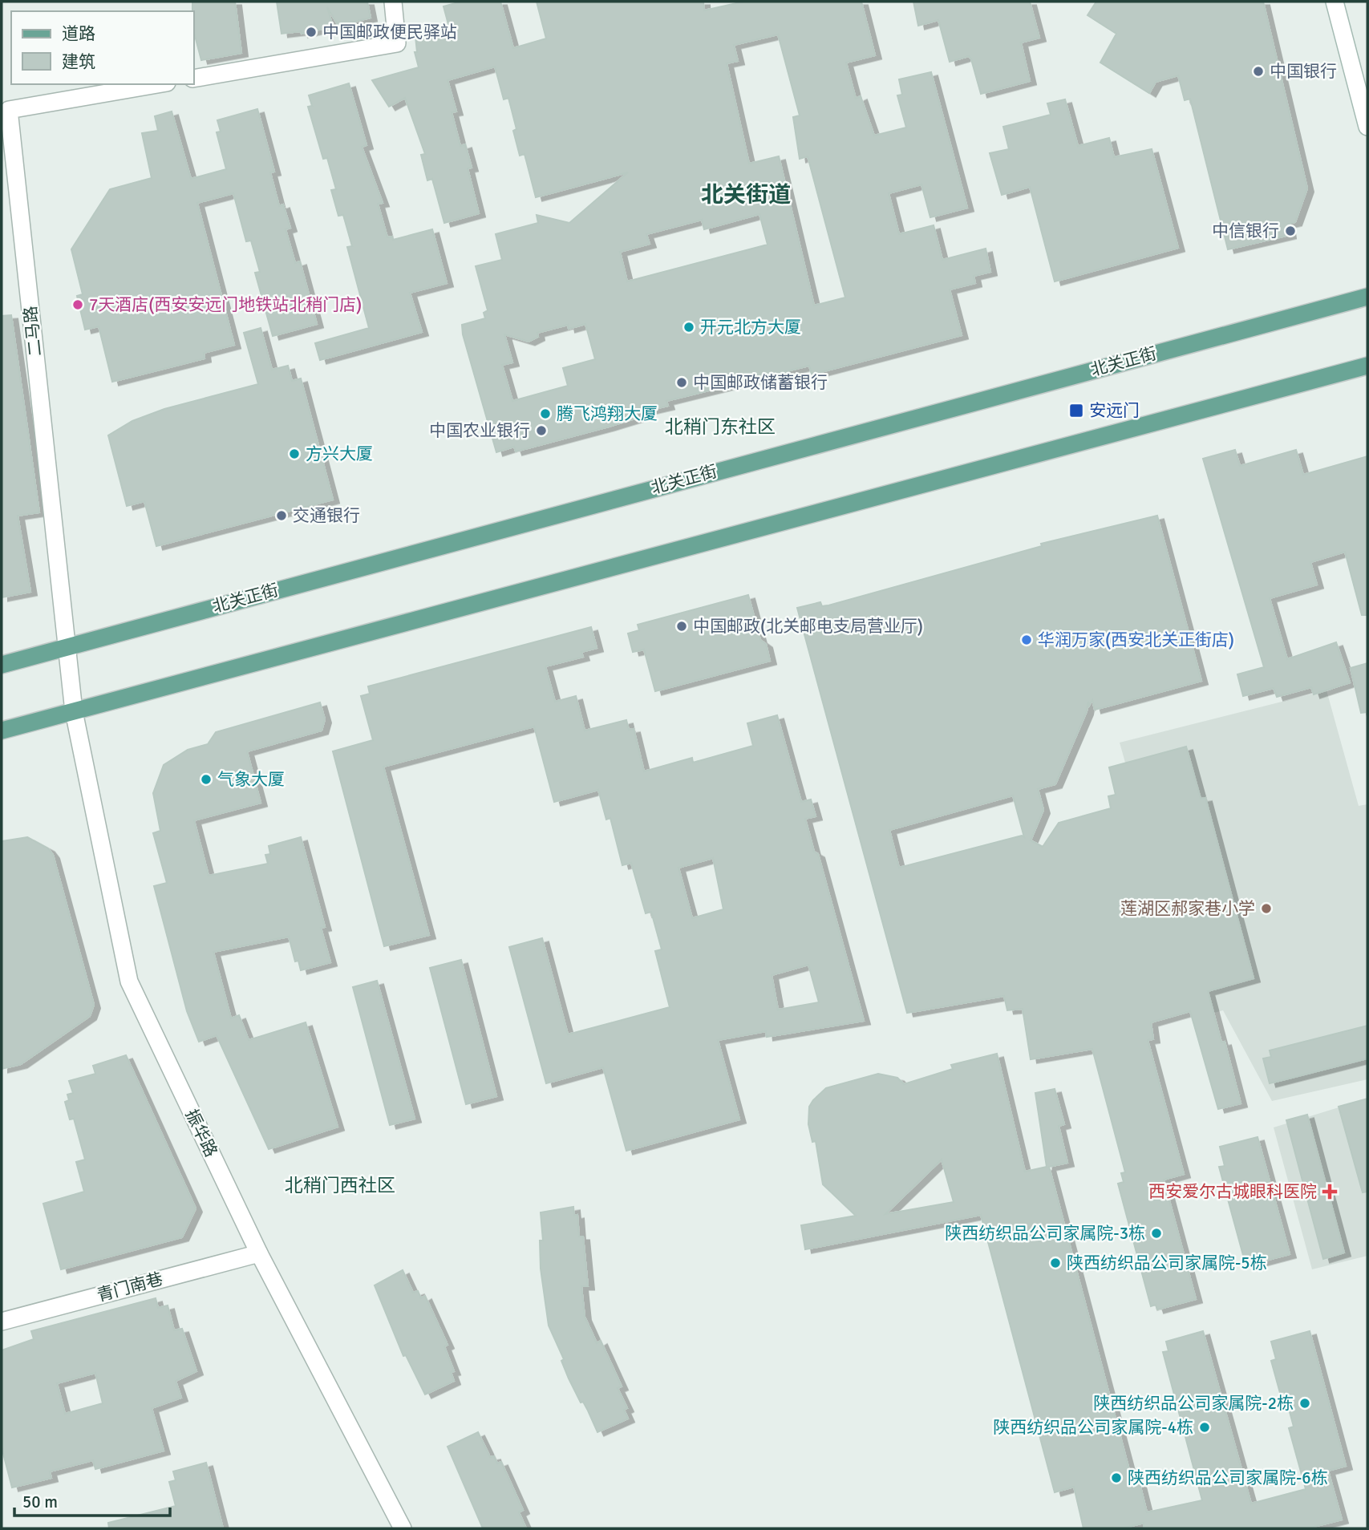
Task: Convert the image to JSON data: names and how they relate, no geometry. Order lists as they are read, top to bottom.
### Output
{
  "streets": {
    "main road": ["北关正街"],
    "street": ["二马路", "振华路", "青门南巷"]
  },
  "crossings": [
    ["二马路", "北关正街"],
    ["二马路", "振华路"],
    ["振华路", "青门南巷"]
  ],
  "districts": ["北关街道", "北稍门东社区", "北稍门西社区"],
  "places": {
    "other": [
      "中国邮政便民驿站",
      "中国银行",
      "中信银行",
      "7天酒店(西安安远门地铁站北稍门店)",
      "开元北方大厦",
      "中国邮政储蓄银行",
      "腾飞鸿翔大厦",
      "中国农业银行",
      "方兴大厦",
      "交通银行",
      "中国邮政(北关邮电支局营业厅)",
      "华润万家(西安北关正街店)",
      "气象大厦",
      "莲湖区郝家巷小学",
      "陕西纺织品公司家属院-3栋",
      "陕西纺织品公司家属院-5栋",
      "陕西纺织品公司家属院-2栋",
      "陕西纺织品公司家属院-4栋",
      "陕西纺织品公司家属院-6栋"
    ],
    "transit": ["安远门"],
    "health": ["西安爱尔古城眼科医院"]
  },
  "legend": ["道路", "建筑"],
  "scale_bar": "50 m"
}
